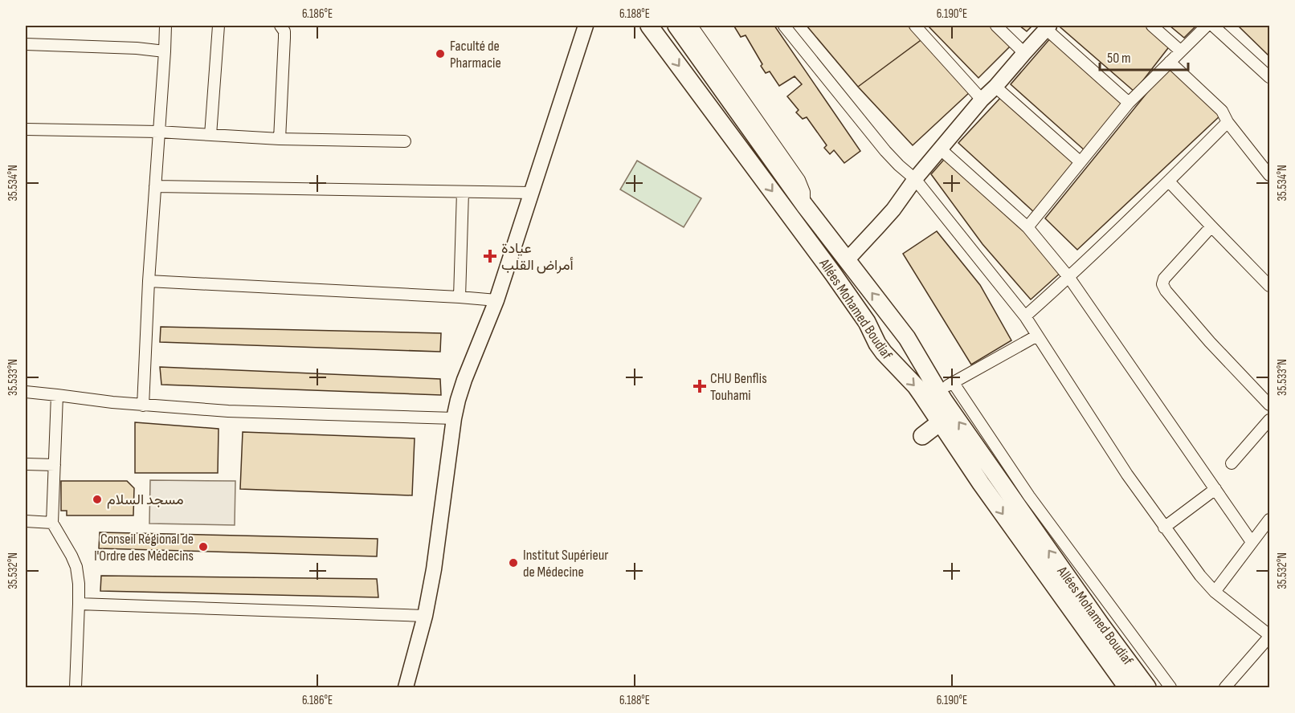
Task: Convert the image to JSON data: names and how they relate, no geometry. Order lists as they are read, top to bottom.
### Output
{
  "streets": {
    "main road": ["Allées Mohamed Boudiaf"]
  },
  "places": {
    "other": [
      "Faculté de Pharmacie",
      "مسجد السلام",
      "Conseil Régional de l'Ordre des Médecins",
      "Institut Supérieur de Médecine"
    ],
    "health": ["عيادة أمراض القلب", "CHU Benflis Touhami"]
  },
  "scale_bar": "50 m",
  "coordinates": [
    "6.186°E",
    "6.188°E",
    "6.190°E",
    "35.534°N",
    "35.533°N",
    "35.532°N"
  ]
}
